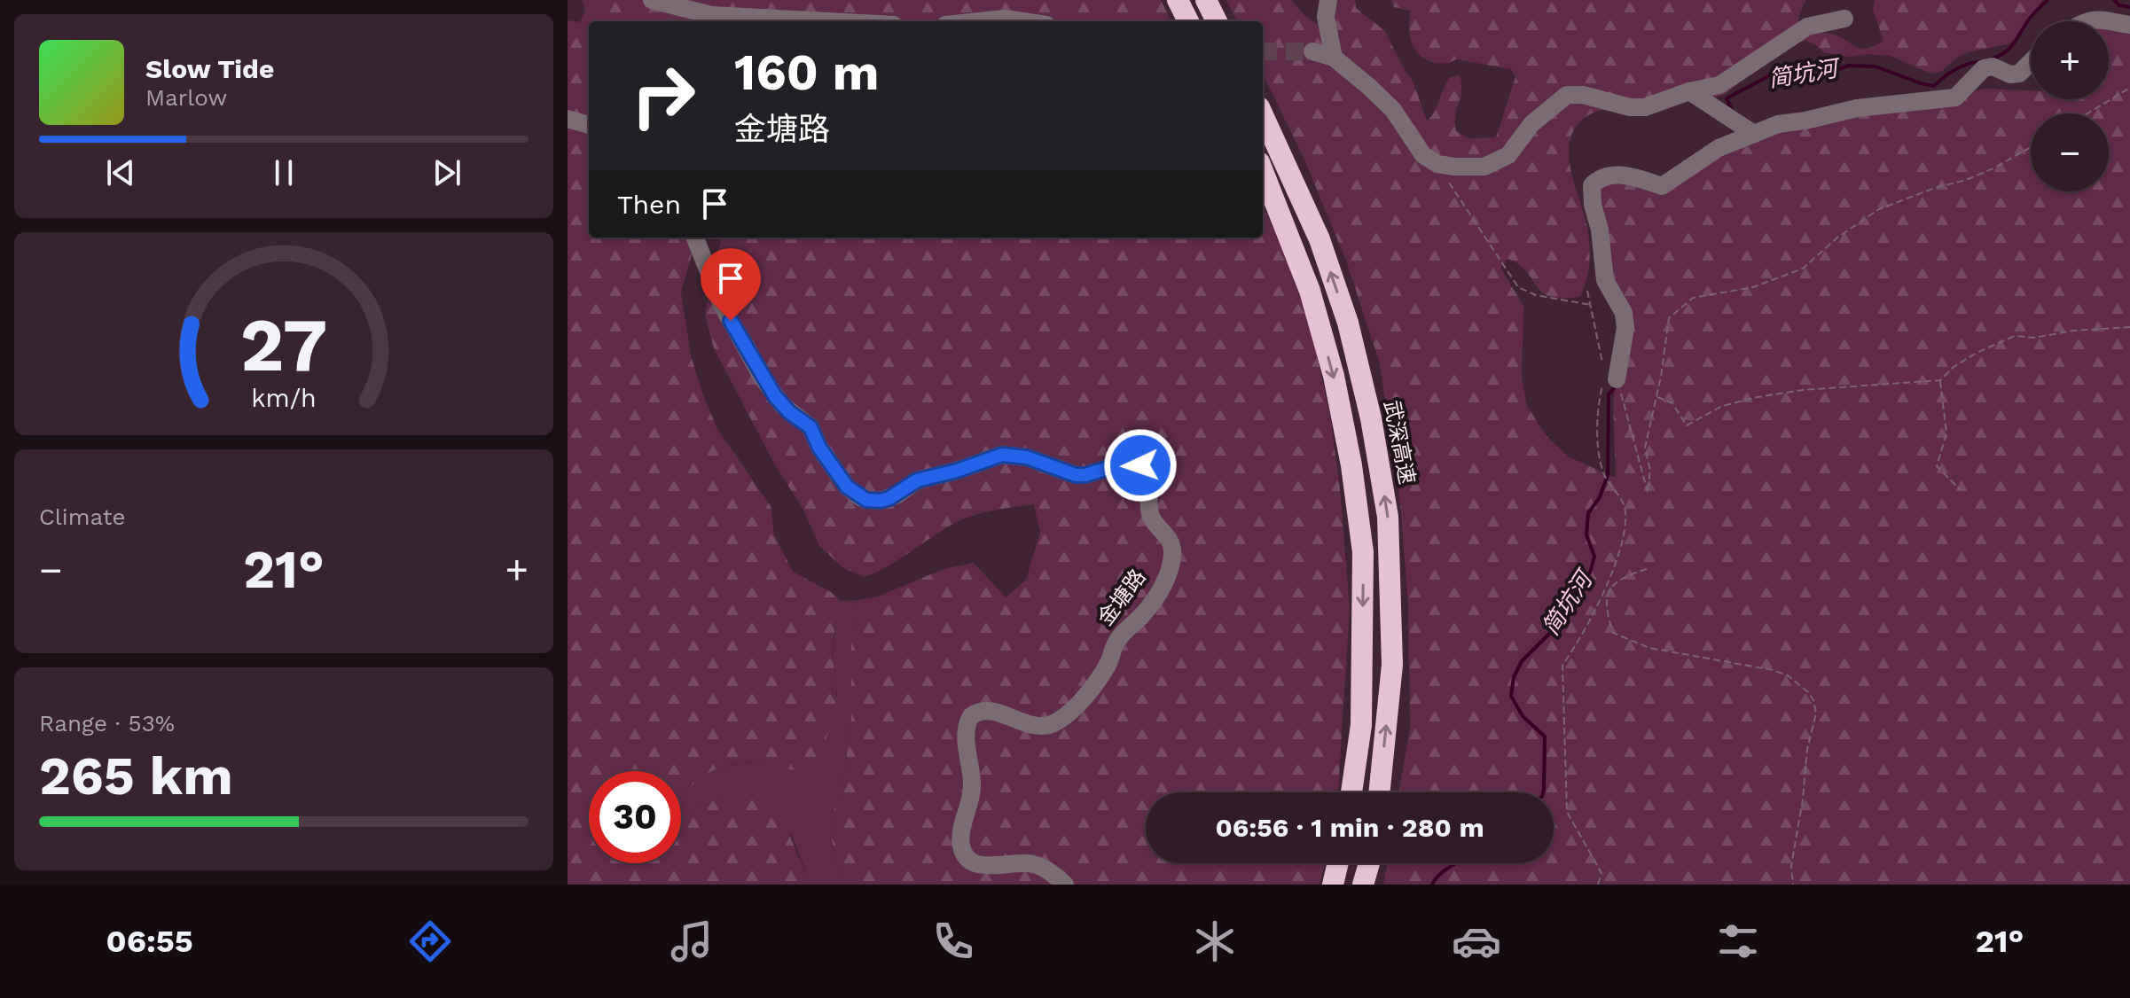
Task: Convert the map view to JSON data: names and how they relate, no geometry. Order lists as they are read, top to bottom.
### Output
{
  "streets": {
    "highway": ["武深高速"],
    "street": ["金塘路"]
  },
  "water": ["简坑河"],
  "page": {
    "map_buttons": ["+", "−"],
    "turn": ["160 m", "金塘路"],
    "song": ["Slow Tide", "Marlow"],
    "then": "Then",
    "tile": [
      "Climate",
      ["Range · 53%", "265 km"]
    ],
    "heat": ["−", "21°", "+"],
    "limit": "30",
    "trip": "06:56 · 1 min · 280 m",
    "tabs": ["06:55", "21°"],
    "gauge": ["27", "km/h"]
  }
}
